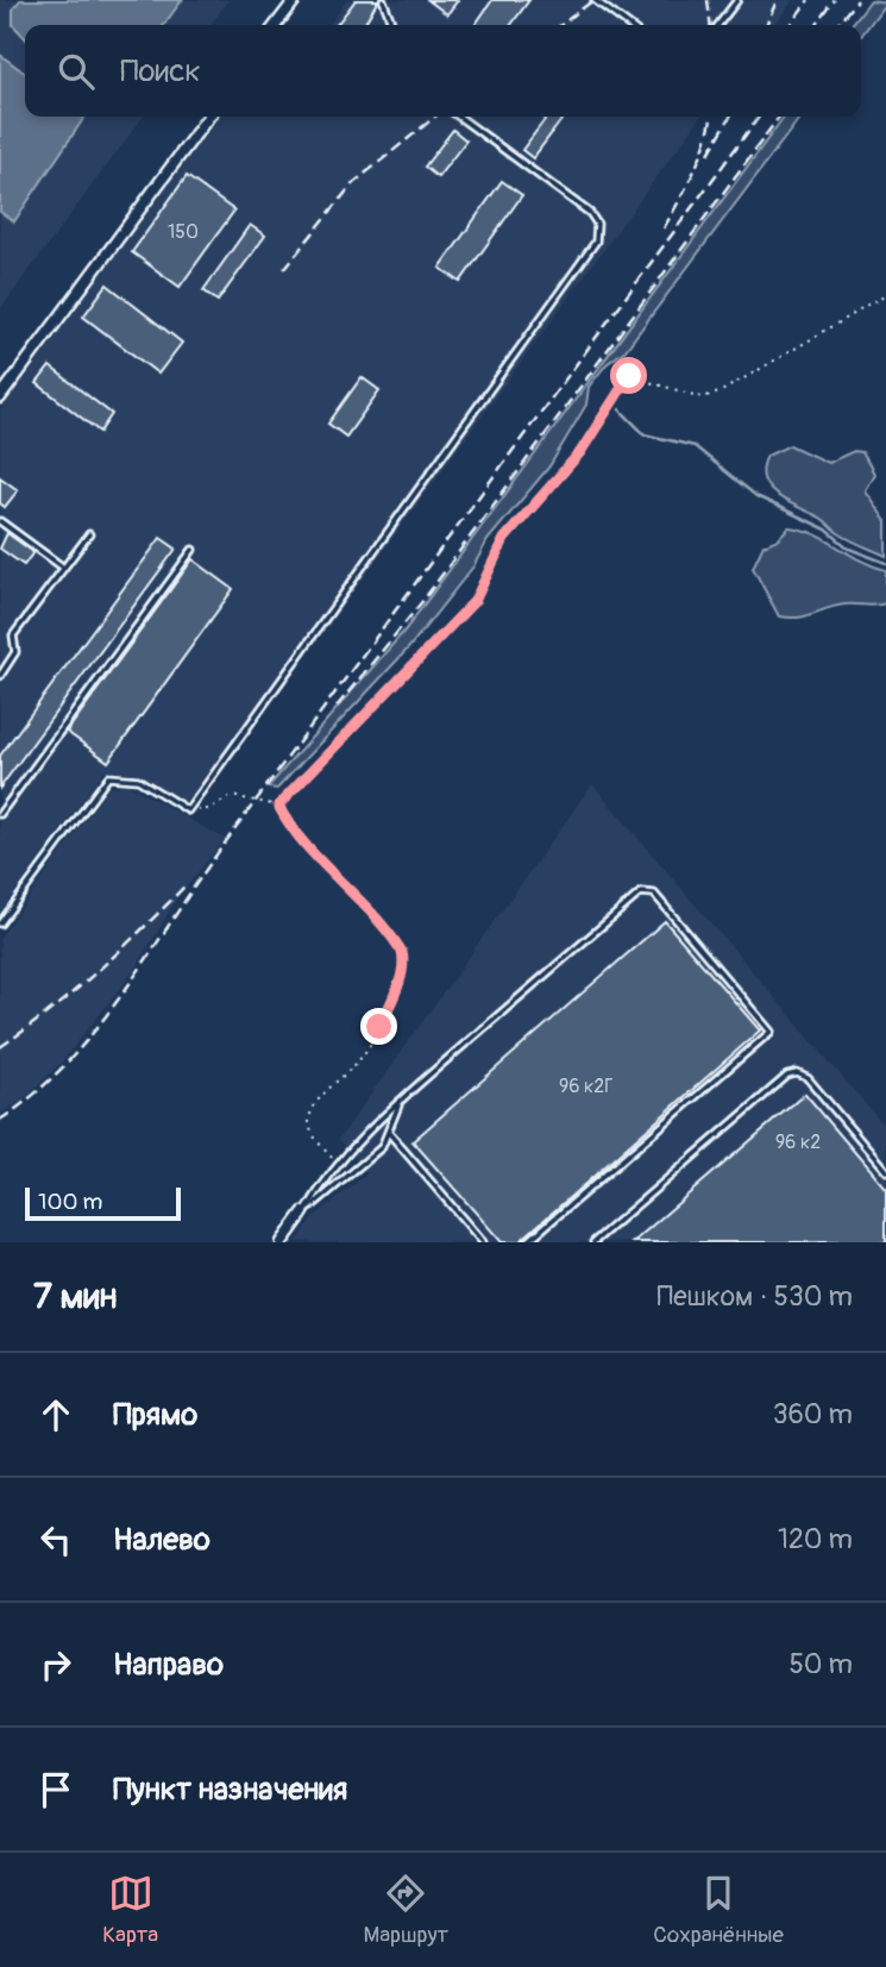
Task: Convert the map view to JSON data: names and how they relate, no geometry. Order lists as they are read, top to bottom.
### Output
{
  "house_numbers": ["150", "96 к2Г", "96 к2"],
  "scale_bar": "100 m",
  "page": {
    "search": "Поиск",
    "scale": "100 m",
    "heading": ["7 мин", "Пешком · 530 m"],
    "list": [
      ["Прямо", "360 m"],
      ["Налево", "120 m"],
      ["Направо", "50 m"],
      "Пункт назначения"
    ],
    "nav": ["Карта", "Маршрут", "Сохранённые"]
  }
}
